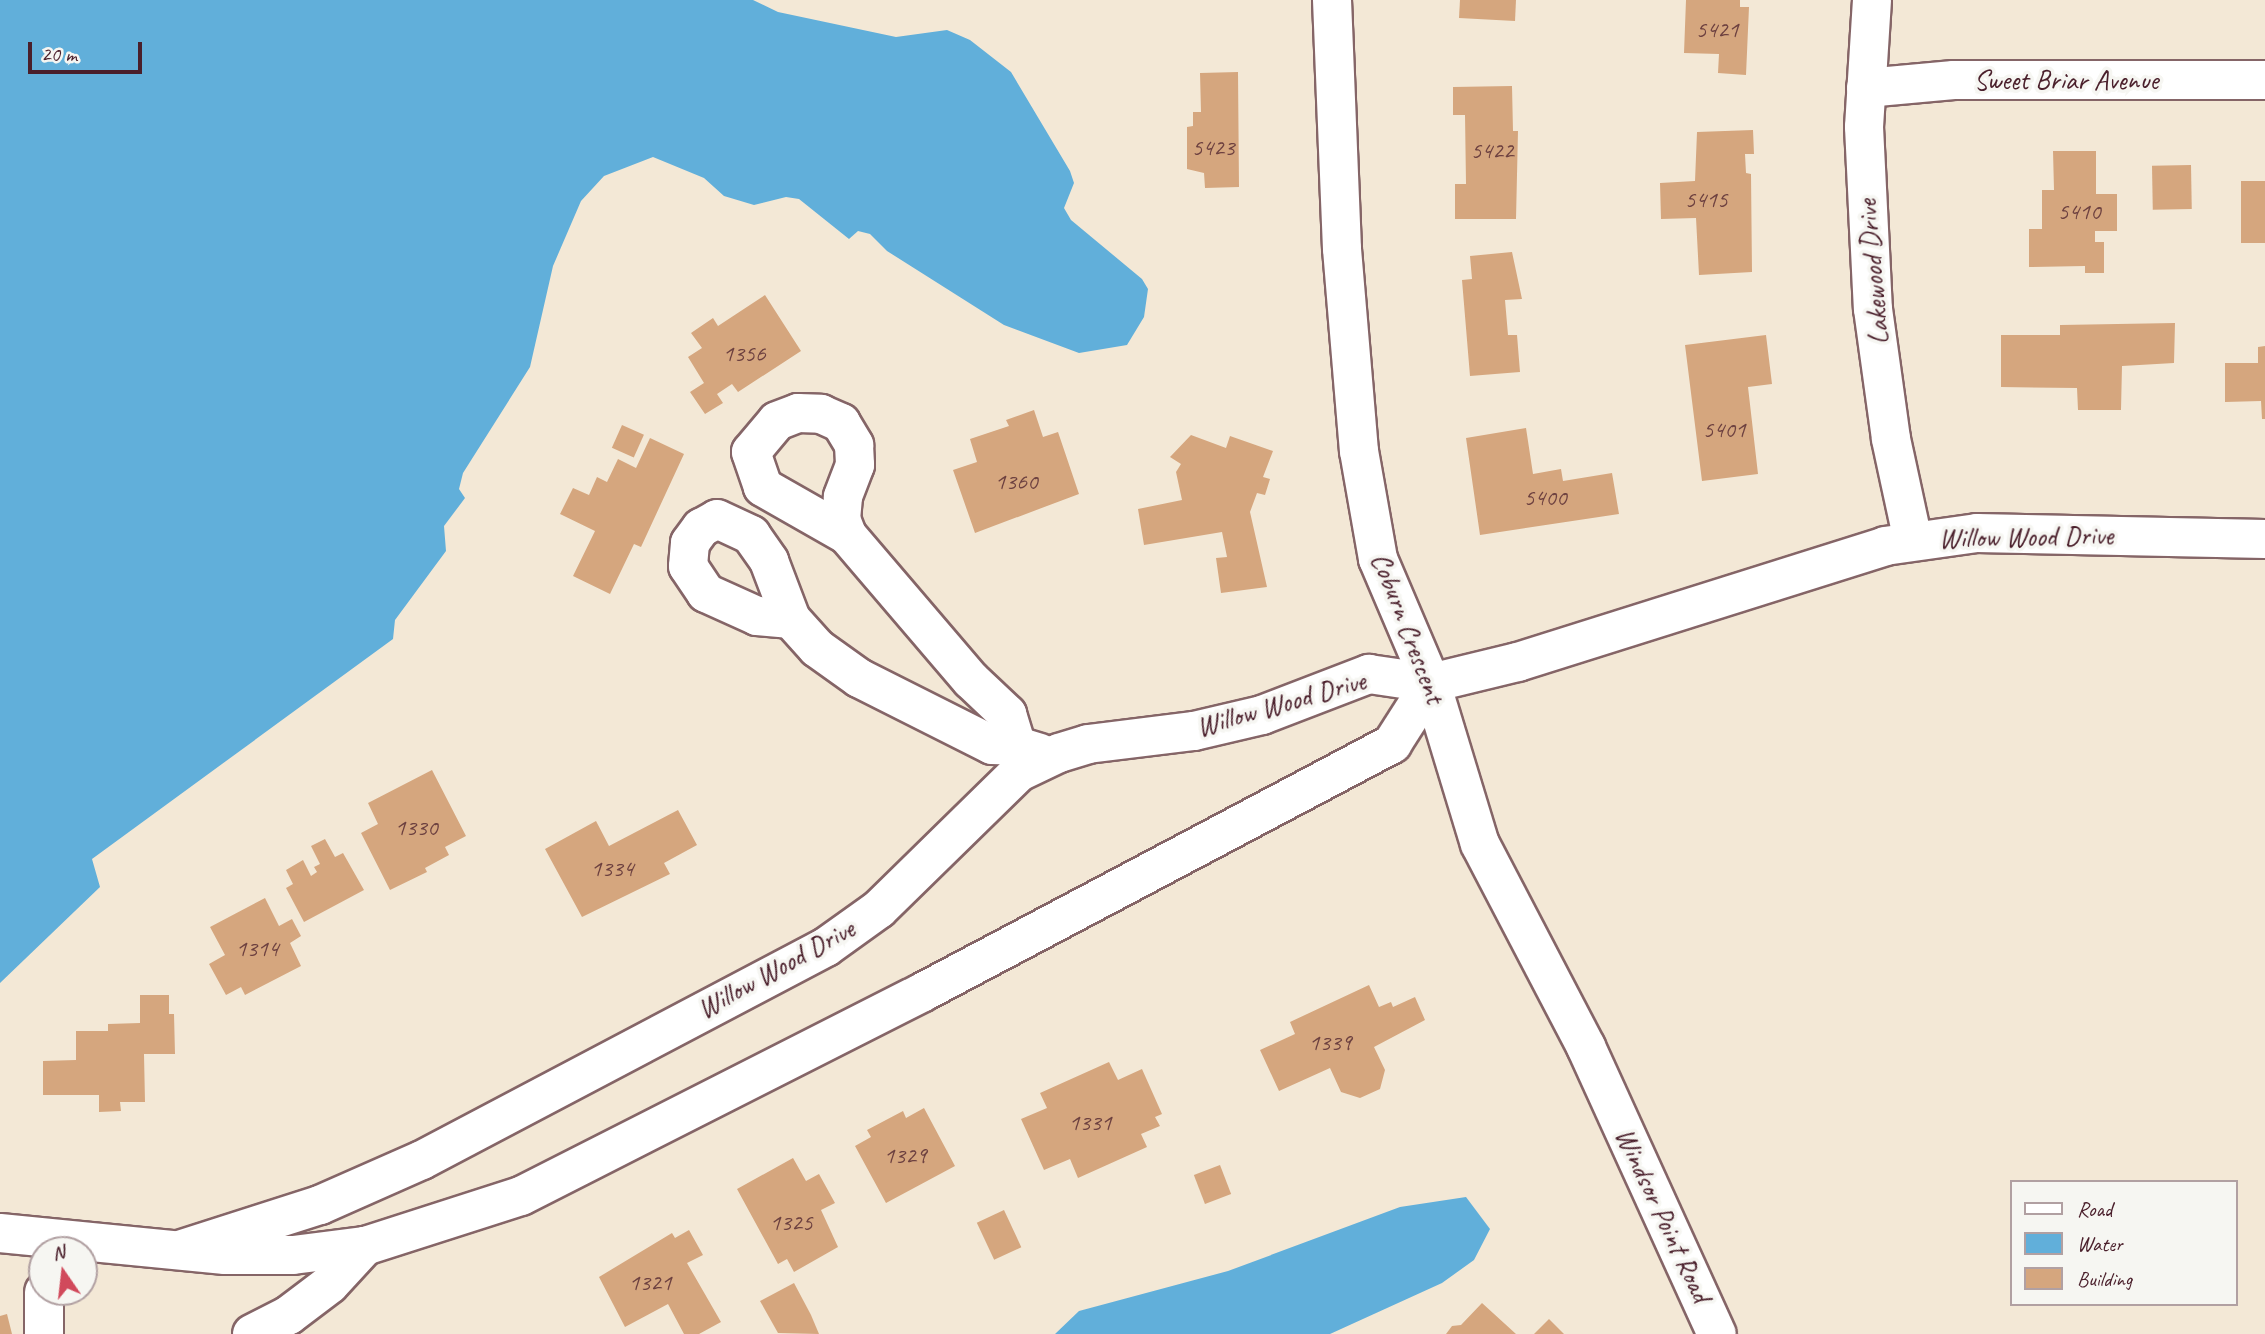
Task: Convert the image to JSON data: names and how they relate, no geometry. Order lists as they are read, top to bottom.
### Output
{
  "streets": {
    "street": [
      "Sweet Briar Avenue",
      "Lakewood Drive",
      "Willow Wood Drive",
      "Coburn Crescent",
      "Windsor Point Road"
    ]
  },
  "crossings": [
    ["Sweet Briar Avenue", "Lakewood Drive"],
    ["Lakewood Drive", "Willow Wood Drive"],
    ["Willow Wood Drive", "Coburn Crescent"],
    ["Coburn Crescent", "Windsor Point Road"]
  ],
  "house_numbers": [
    "5421",
    "5423",
    "5422",
    "5415",
    "5410",
    "1356",
    "5401",
    "1360",
    "5400",
    "1330",
    "1334",
    "1314",
    "1339",
    "1331",
    "1329",
    "1325",
    "1321"
  ],
  "legend": ["Road", "Water", "Building"],
  "scale_bar": "20 m",
  "north": "top"
}
